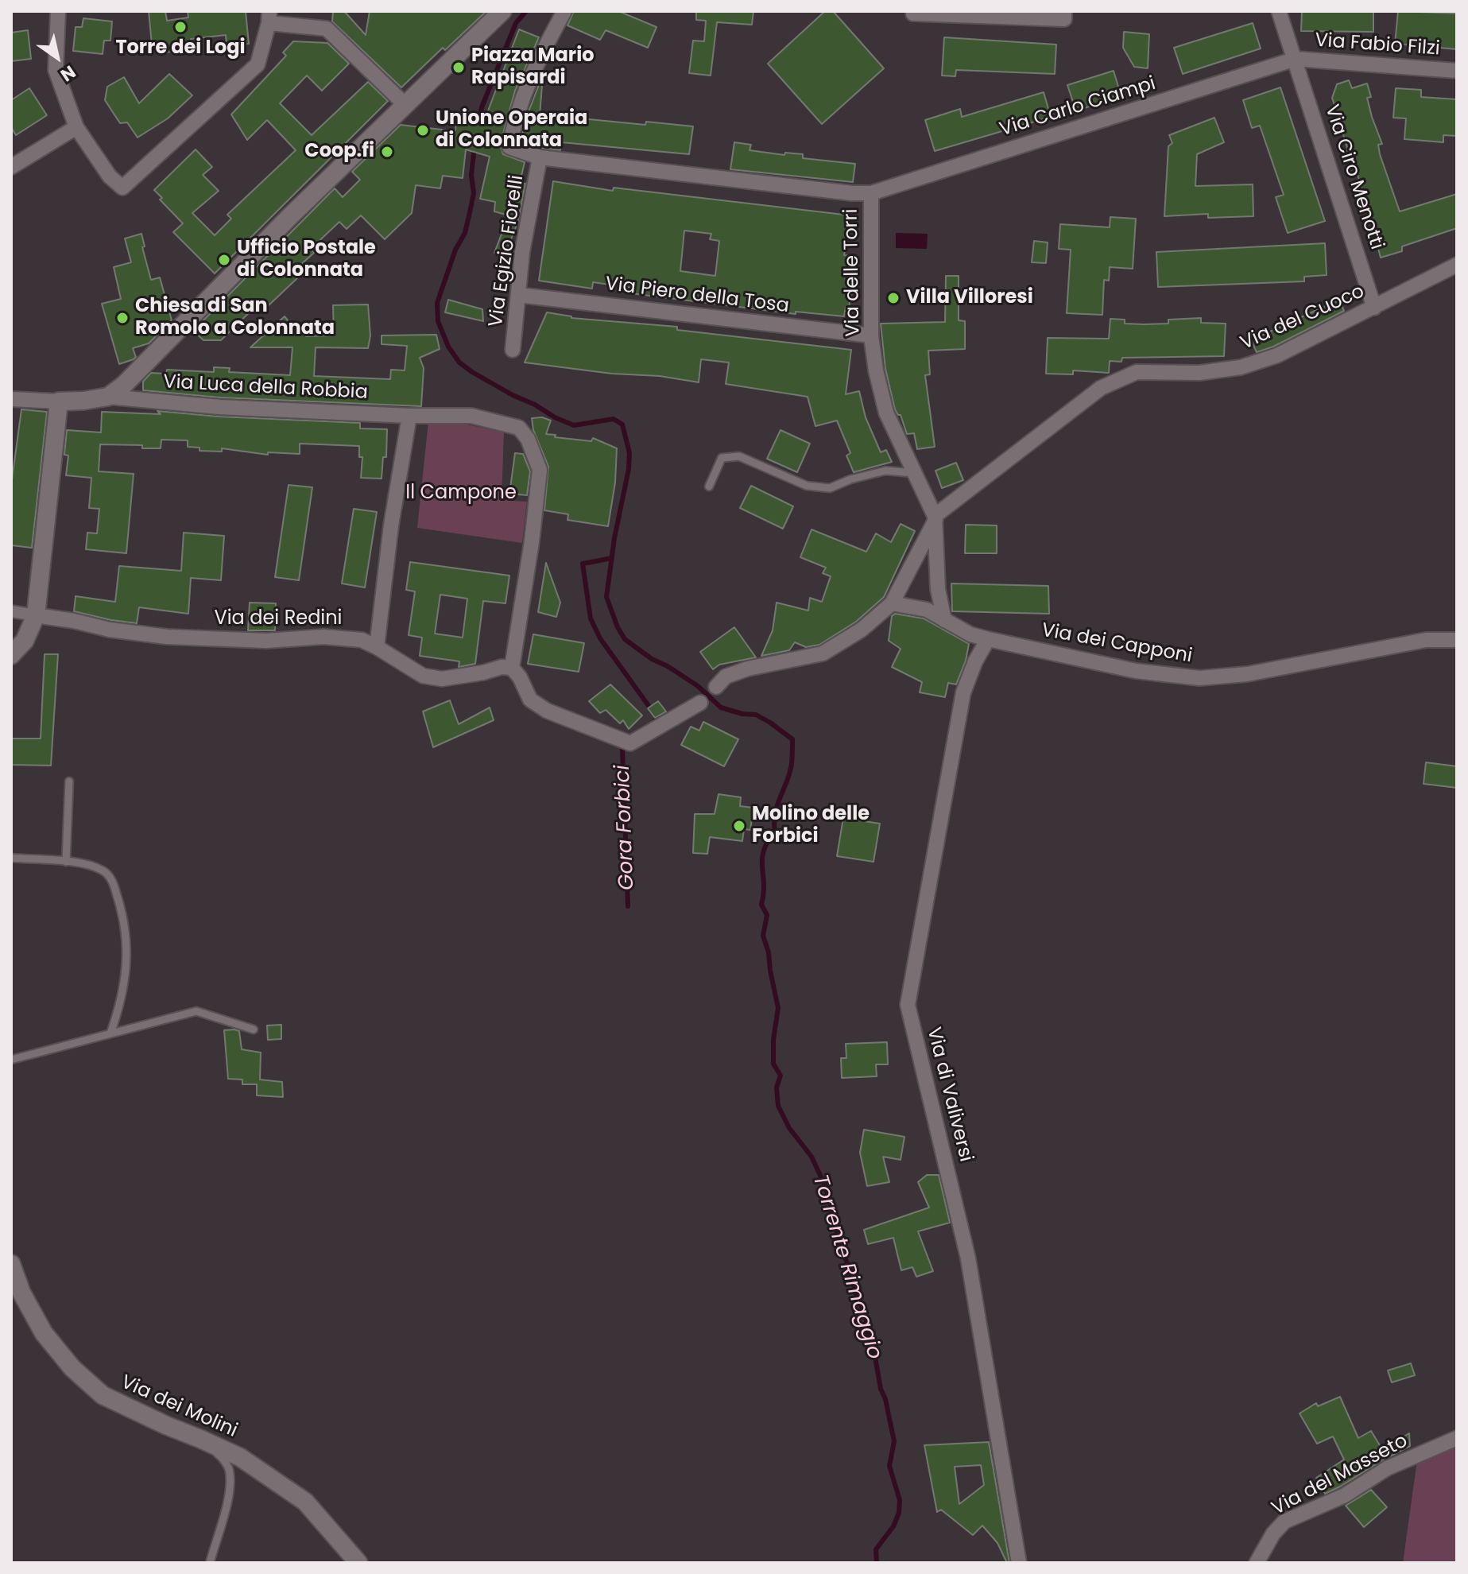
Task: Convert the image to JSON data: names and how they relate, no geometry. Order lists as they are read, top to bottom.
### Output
{
  "streets": {
    "street": [
      "Via Fabio Filzi",
      "Via Carlo Ciampi",
      "Via Ciro Menotti",
      "Via Egizio Fiorelli",
      "Via delle Torri",
      "Via Piero della Tosa",
      "Via del Cuoco",
      "Via Luca della Robbia",
      "Via dei Redini",
      "Via dei Capponi",
      "Via di Valiversi",
      "Via dei Molini",
      "Via del Masseto"
    ]
  },
  "crossings": [
    ["Via Fabio Filzi", "Via Carlo Ciampi"],
    ["Via Fabio Filzi", "Via Ciro Menotti"],
    ["Via Carlo Ciampi", "Via Ciro Menotti"],
    ["Via Carlo Ciampi", "Via delle Torri"],
    ["Via Ciro Menotti", "Via del Cuoco"],
    ["Via Egizio Fiorelli", "Via delle Torri"],
    ["Via Egizio Fiorelli", "Via Piero della Tosa"],
    ["Via delle Torri", "Via Piero della Tosa"],
    ["Via delle Torri", "Via del Cuoco"],
    ["Via delle Torri", "Via dei Capponi"],
    ["Via Luca della Robbia", "Via dei Redini"],
    ["Via dei Capponi", "Via di Valiversi"]
  ],
  "water": ["Gora Forbici", "Torrente Rimaggio"],
  "parks": ["Il Campone"],
  "places": [
    "Torre dei Logi",
    "Piazza Mario Rapisardi",
    "Unione Operaia di Colonnata",
    "Coop.fi",
    "Ufficio Postale di Colonnata",
    "Villa Villoresi",
    "Chiesa di San Romolo a Colonnata",
    "Molino delle Forbici"
  ],
  "north": "bottom right"
}
